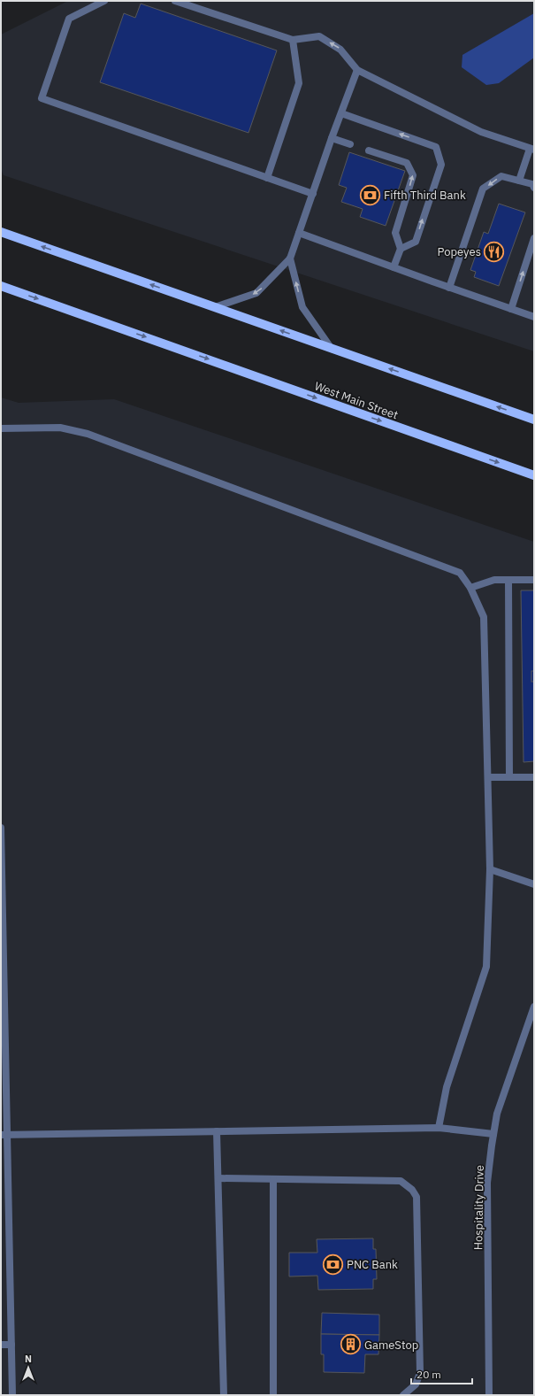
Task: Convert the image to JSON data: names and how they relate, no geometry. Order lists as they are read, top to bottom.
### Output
{
  "streets": {
    "main road": ["West Main Street"],
    "street": ["Hospitality Drive"]
  },
  "places": {
    "bank": ["Fifth Third Bank", "PNC Bank"],
    "restaurant": ["Popeyes"],
    "building": ["GameStop"]
  },
  "scale_bar": "20 m",
  "north": "top"
}
